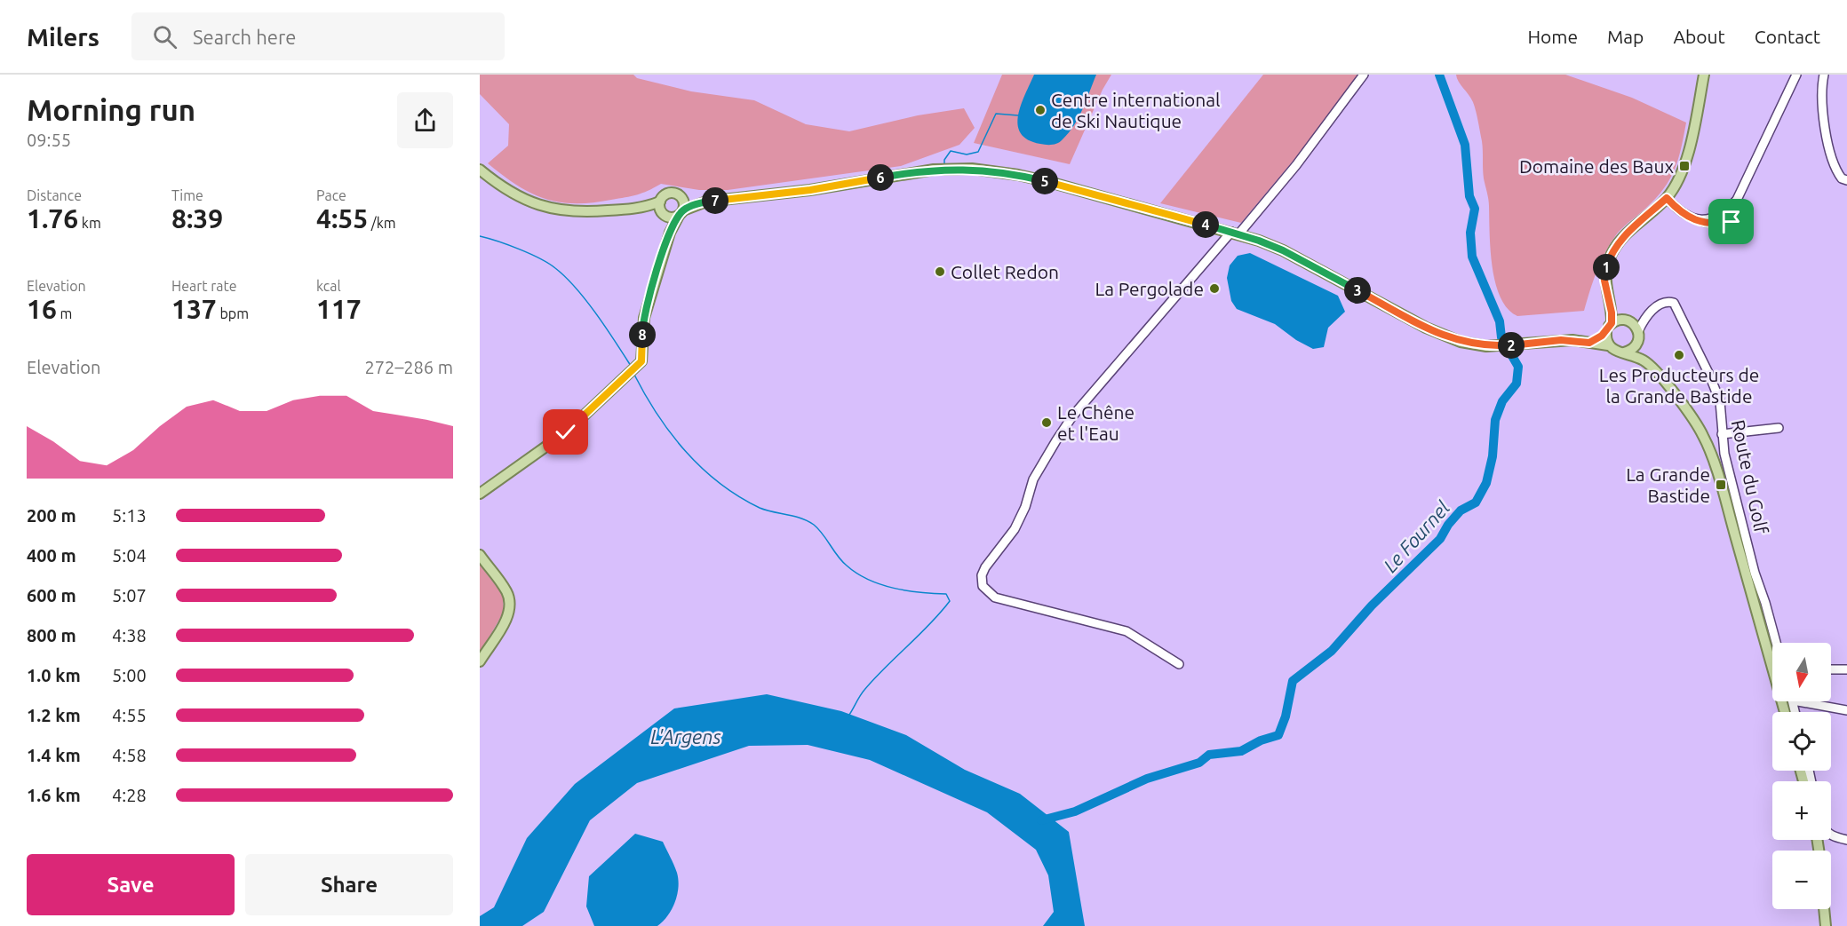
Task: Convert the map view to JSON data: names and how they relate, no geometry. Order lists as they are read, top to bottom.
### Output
{
  "streets": {
    "street": ["Route du Golf"]
  },
  "water": ["Le Fournel", "L'Argens"],
  "places": {
    "other": [
      "Centre international de Ski Nautique",
      "Collet Redon",
      "La Pergolade",
      "Les Producteurs de la Grande Bastide",
      "Le Chêne et l'Eau"
    ],
    "transit": ["Domaine des Baux", "La Grande Bastide"]
  },
  "north": "bottom",
  "page": {
    "header": "Milers",
    "search": "Search here",
    "nav": [
      "Home",
      "Map",
      "About",
      "Contact"
    ],
    "heading": ["Morning run", "09:55"],
    "pins": [
      "6",
      "5",
      "7",
      "4",
      "1",
      "3",
      "8",
      "2"
    ],
    "stats": [
      ["Distance", "1.76 km"],
      ["Time", "8:39"],
      ["Pace", "4:55 /km"],
      ["Elevation", "16 m"],
      ["Heart rate", "137 bpm"],
      ["kcal", "117"]
    ],
    "chart": ["Elevation", "272–286 m"],
    "list": [
      {
        "name": "200 m",
        "note": "5:13"
      },
      {
        "name": "400 m",
        "note": "5:04"
      },
      {
        "name": "600 m",
        "note": "5:07"
      },
      {
        "name": "800 m",
        "note": "4:38"
      },
      {
        "name": "1.0 km",
        "note": "5:00"
      },
      {
        "name": "1.2 km",
        "note": "4:55"
      },
      {
        "name": "1.4 km",
        "note": "4:58"
      },
      {
        "name": "1.6 km",
        "note": "4:28"
      }
    ],
    "map_buttons": ["+", "−"],
    "buttons": ["Save", "Share"]
  }
}
